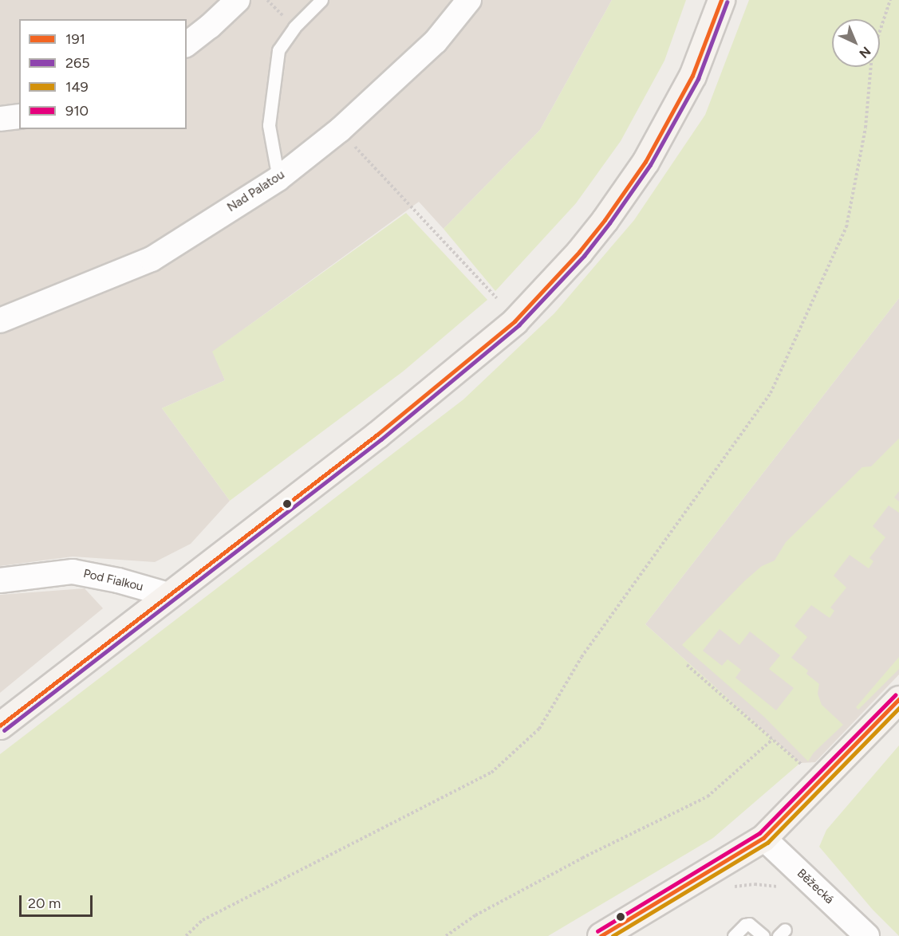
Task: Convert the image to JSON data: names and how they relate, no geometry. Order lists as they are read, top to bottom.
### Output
{
  "streets": {
    "street": ["Nad Palatou", "Pod Fialkou", "Běžecká"]
  },
  "lines": [
    "transit line 191",
    "transit line 265",
    "transit line 910",
    "transit line 149"
  ],
  "legend": [
    "191",
    "265",
    "149",
    "910"
  ],
  "scale_bar": "20 m",
  "north": "bottom right"
}
